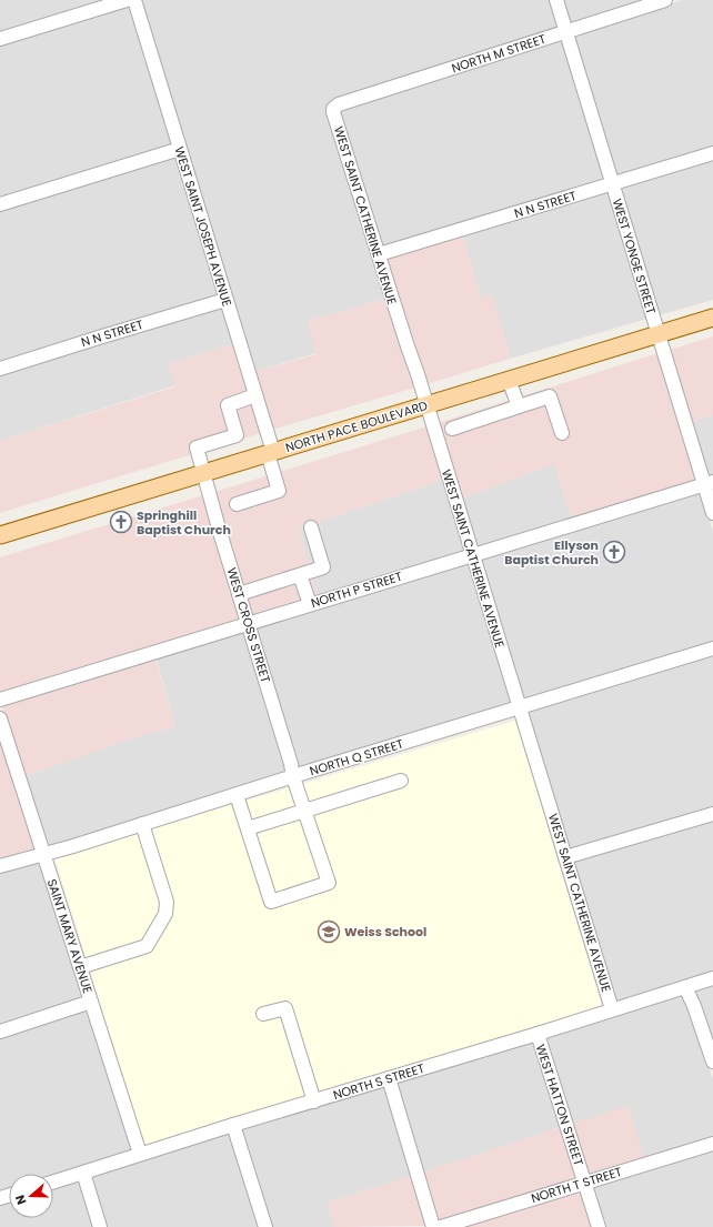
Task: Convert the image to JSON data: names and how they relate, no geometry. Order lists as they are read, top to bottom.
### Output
{
  "streets": {
    "main road": ["NORTH PACE BOULEVARD"],
    "street": [
      "NORTH M STREET",
      "N N STREET",
      "WEST SAINT CATHERINE AVENUE",
      "WEST SAINT JOSEPH AVENUE",
      "WEST YONGE STREET",
      "NORTH P STREET",
      "WEST CROSS STREET",
      "NORTH Q STREET",
      "SAINT MARY AVENUE",
      "NORTH S STREET",
      "WEST HATTON STREET",
      "NORTH T STREET"
    ]
  },
  "crossings": [
    ["NORTH M STREET", "WEST SAINT CATHERINE AVENUE"],
    ["NORTH M STREET", "WEST YONGE STREET"],
    ["N N STREET", "WEST SAINT CATHERINE AVENUE"],
    ["N N STREET", "WEST SAINT JOSEPH AVENUE"],
    ["N N STREET", "WEST YONGE STREET"],
    ["WEST SAINT CATHERINE AVENUE", "NORTH PACE BOULEVARD"],
    ["WEST SAINT CATHERINE AVENUE", "NORTH P STREET"],
    ["WEST SAINT CATHERINE AVENUE", "NORTH Q STREET"],
    ["WEST SAINT CATHERINE AVENUE", "NORTH S STREET"],
    ["WEST SAINT JOSEPH AVENUE", "NORTH PACE BOULEVARD"],
    ["WEST SAINT JOSEPH AVENUE", "WEST CROSS STREET"],
    ["WEST YONGE STREET", "NORTH PACE BOULEVARD"],
    ["WEST YONGE STREET", "NORTH P STREET"],
    ["NORTH PACE BOULEVARD", "WEST CROSS STREET"],
    ["NORTH P STREET", "WEST CROSS STREET"],
    ["WEST CROSS STREET", "NORTH Q STREET"],
    ["NORTH Q STREET", "SAINT MARY AVENUE"],
    ["SAINT MARY AVENUE", "NORTH S STREET"],
    ["NORTH S STREET", "WEST HATTON STREET"],
    ["WEST HATTON STREET", "NORTH T STREET"]
  ],
  "places": {
    "church": ["Springhill Baptist Church", "Ellyson Baptist Church"],
    "school or university": ["Weiss School"]
  },
  "north": "left"
}
